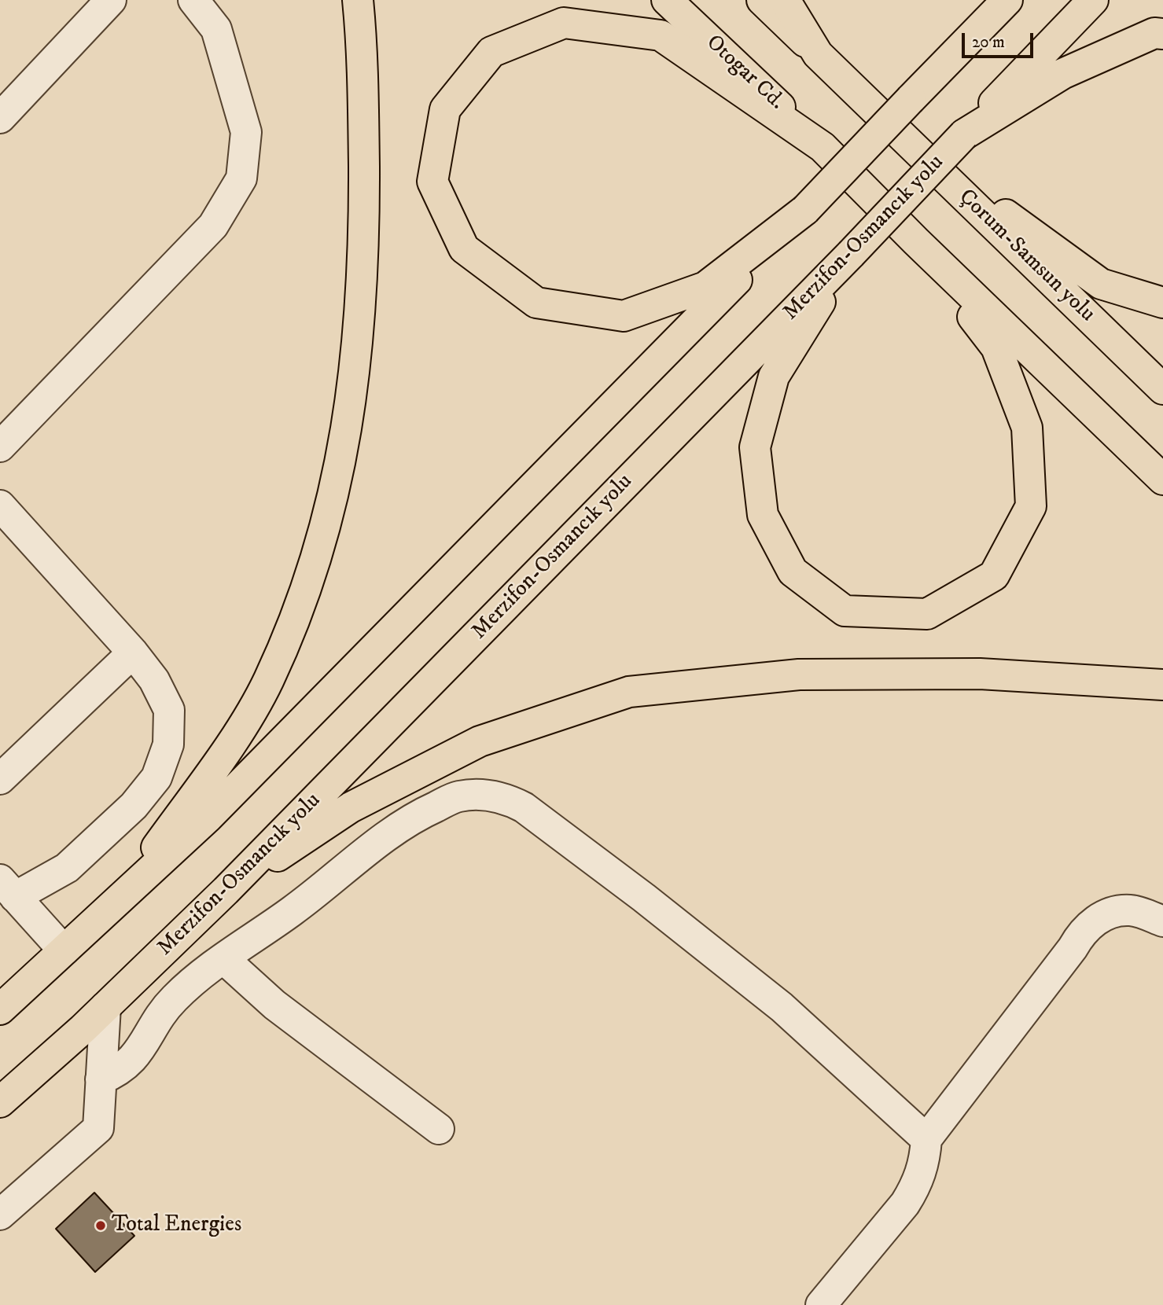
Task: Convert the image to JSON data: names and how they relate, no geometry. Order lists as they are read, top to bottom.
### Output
{
  "streets": {
    "main road": ["Otogar Cd.", "Merzifon-Osmancık yolu", "Çorum-Samsun yolu"]
  },
  "places": ["Total Energies"],
  "scale_bar": "20 m"
}
